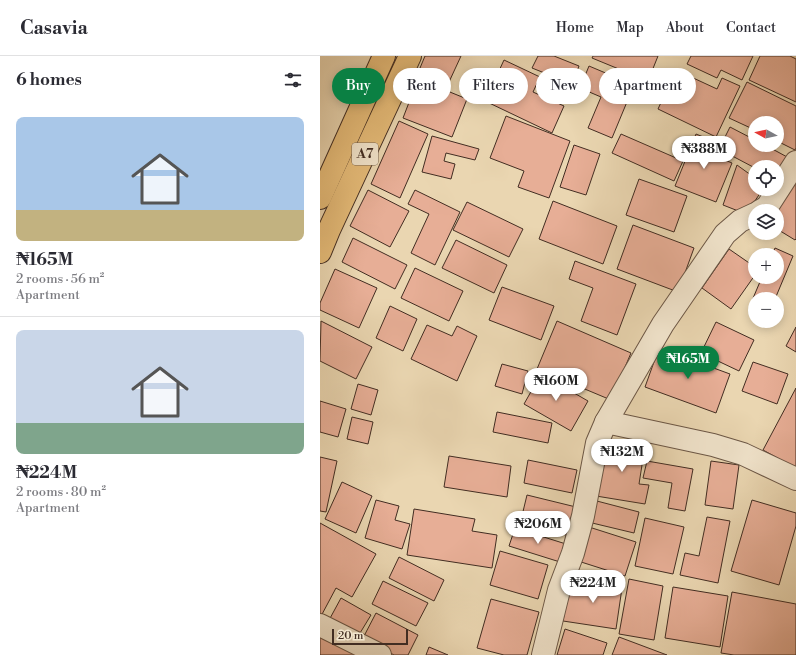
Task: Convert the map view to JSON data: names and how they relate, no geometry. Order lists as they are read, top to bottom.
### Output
{
  "streets": {
    "highway": ["A7"]
  },
  "scale_bar": "20 m",
  "north": "left",
  "page": {
    "header": "Casavia",
    "nav": [
      "Home",
      "Map",
      "About",
      "Contact"
    ],
    "heading": "6 homes",
    "chip": [
      "Buy",
      "Rent",
      "Filters",
      "New",
      "Apartment"
    ],
    "list": [
      {
        "name": "₦165M",
        "note": "2 rooms · 56 m² · Apartment"
      },
      {
        "name": "₦224M",
        "note": "2 rooms · 80 m² · Apartment"
      }
    ],
    "map_buttons": ["+", "−"],
    "price": [
      "₦388M",
      "₦165M",
      "₦160M",
      "₦132M",
      "₦206M",
      "₦224M"
    ],
    "scale": "20 m"
  }
}
